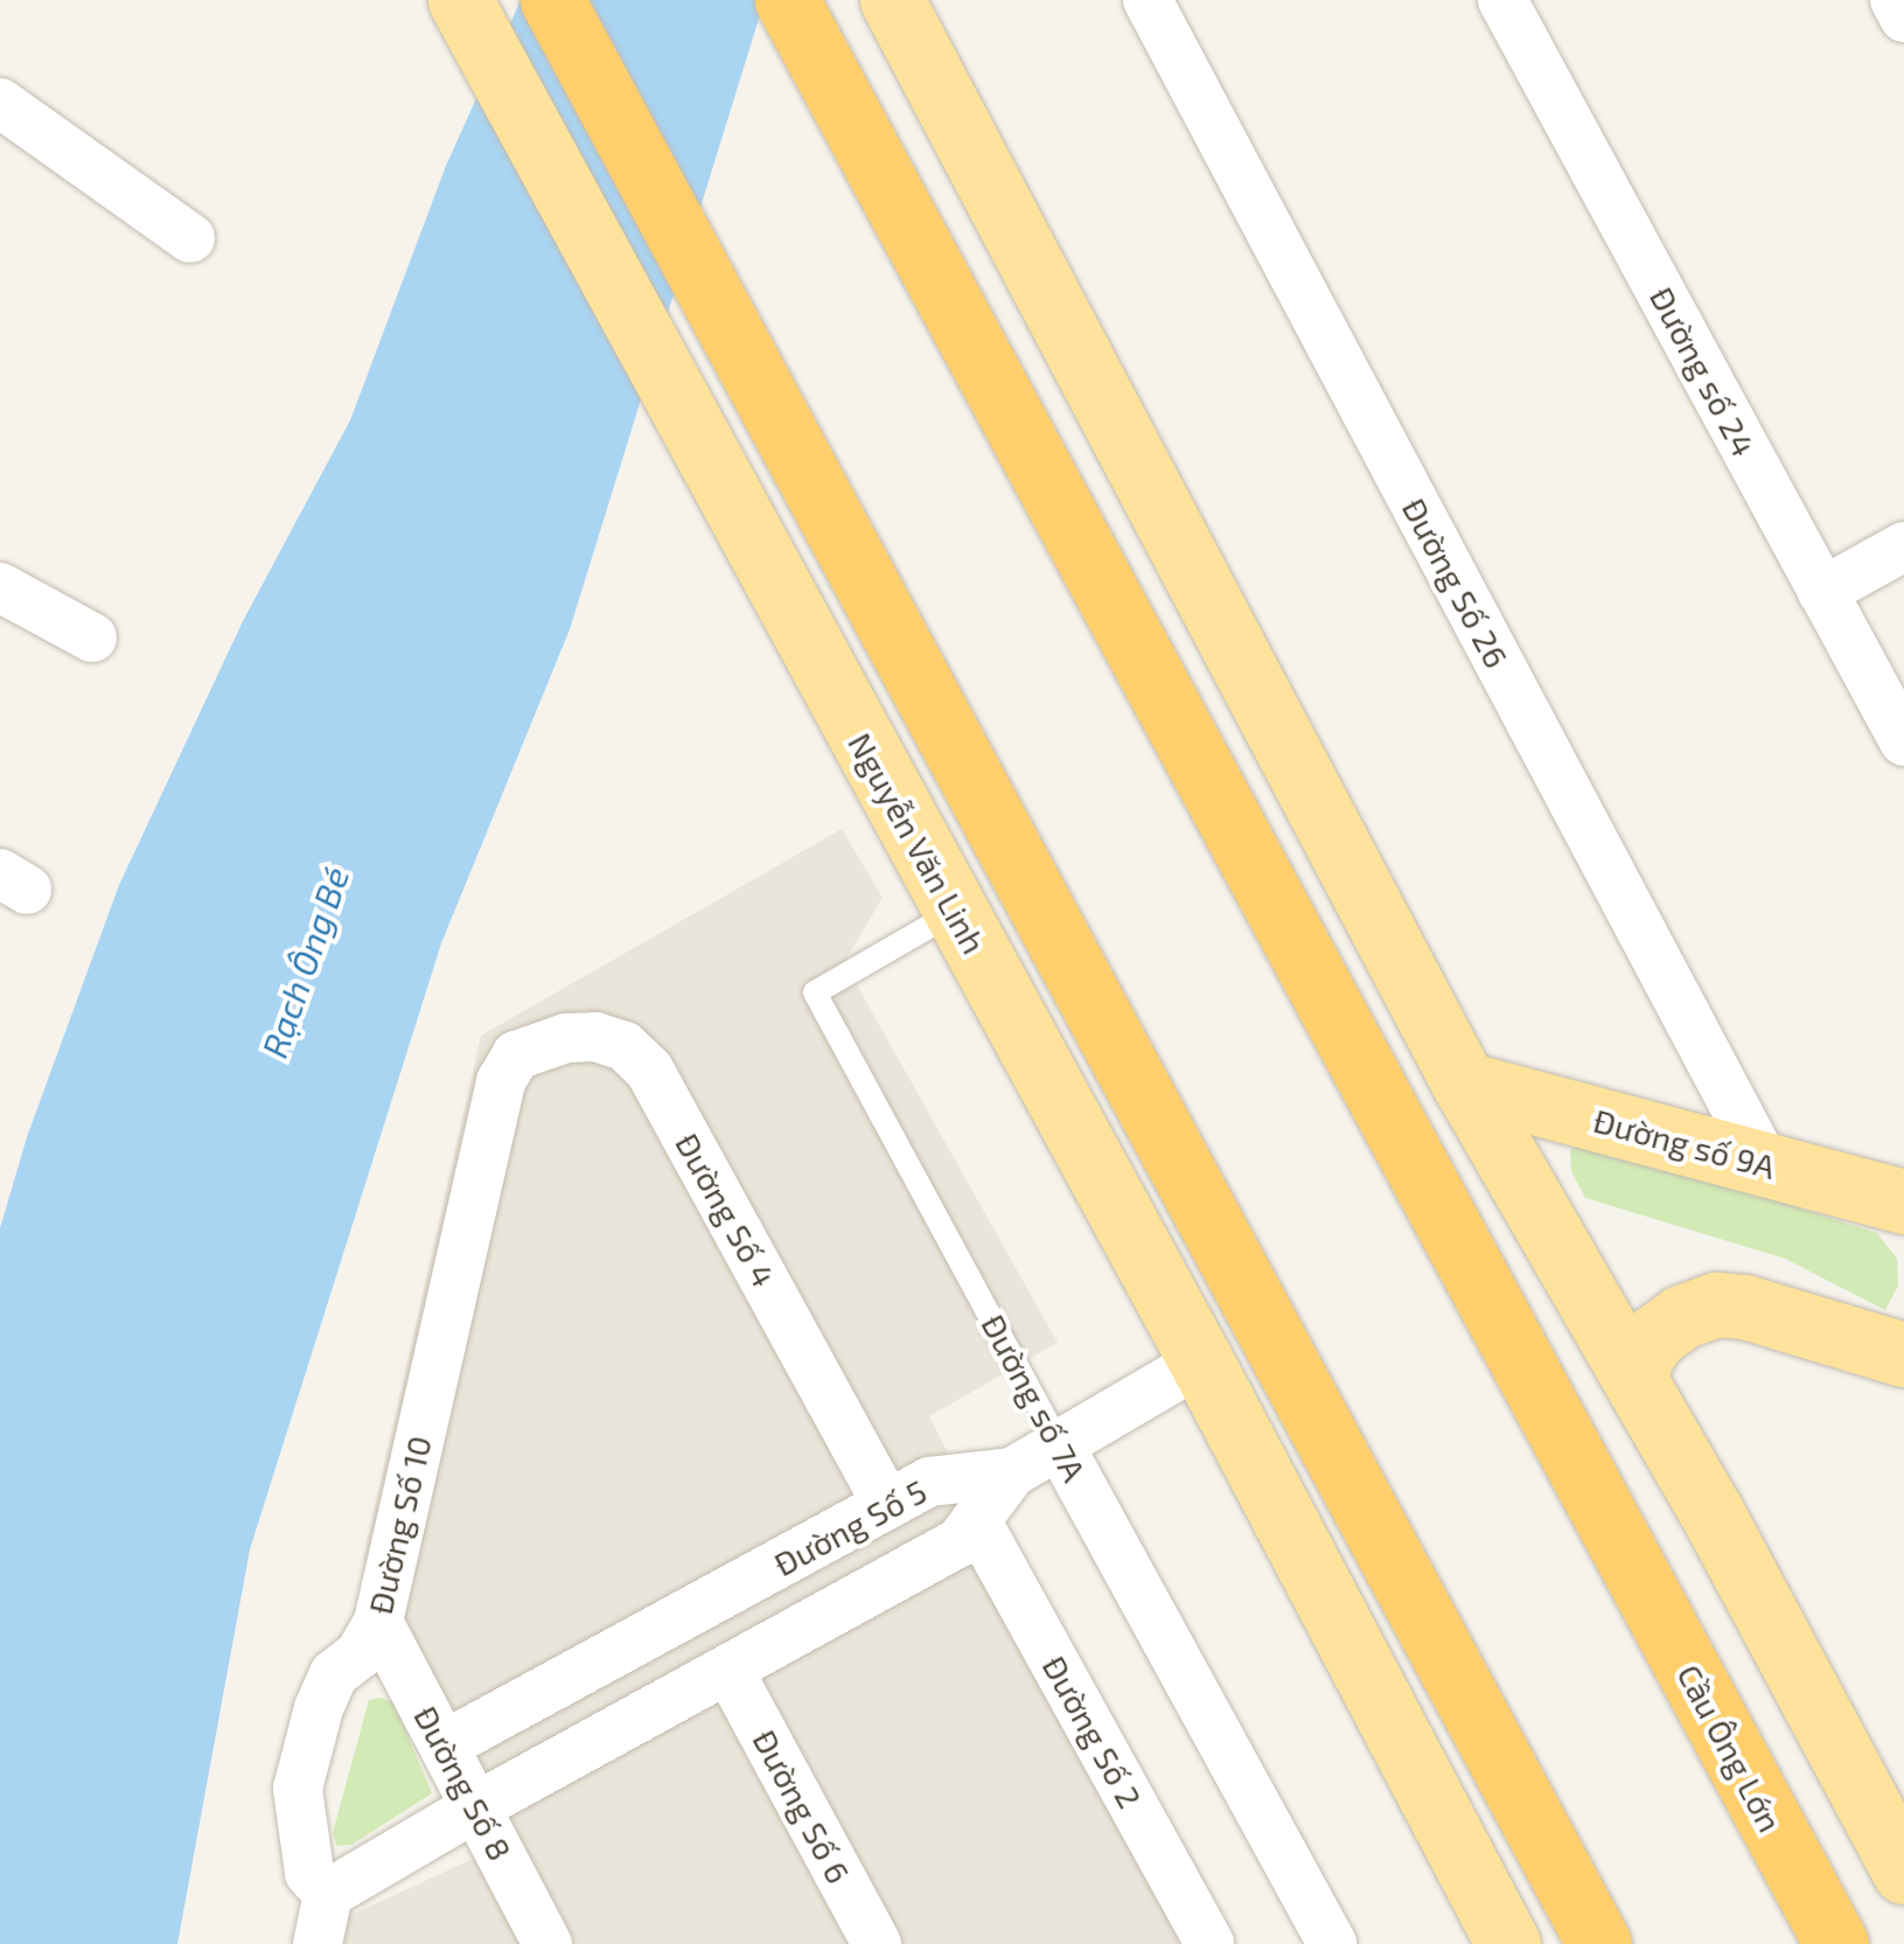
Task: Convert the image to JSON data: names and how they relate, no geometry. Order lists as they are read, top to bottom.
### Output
{
  "streets": {
    "highway": ["Cầu Ông Lớn"],
    "main road": ["Nguyễn Văn Linh", "Đường số 9A"],
    "street": [
      "Đường số 24",
      "Đường Số 26",
      "Đường Số 4",
      "Đường số 7A",
      "Đường Số 10",
      "Đường Số 5",
      "Đường Số 2",
      "Đường Số 8",
      "Đường Số 6"
    ]
  },
  "crossings": [
    ["Đường Số 26", "Đường số 9A"],
    ["Nguyễn Văn Linh", "Đường số 7A"],
    ["Đường Số 4", "Đường Số 10"],
    ["Đường Số 4", "Đường Số 5"],
    ["Đường Số 10", "Đường Số 5"],
    ["Đường Số 10", "Đường Số 8"],
    ["Đường Số 5", "Đường Số 2"],
    ["Đường Số 5", "Đường Số 8"],
    ["Đường Số 5", "Đường Số 6"]
  ],
  "water": ["Rạch Ông Bé"]
}
